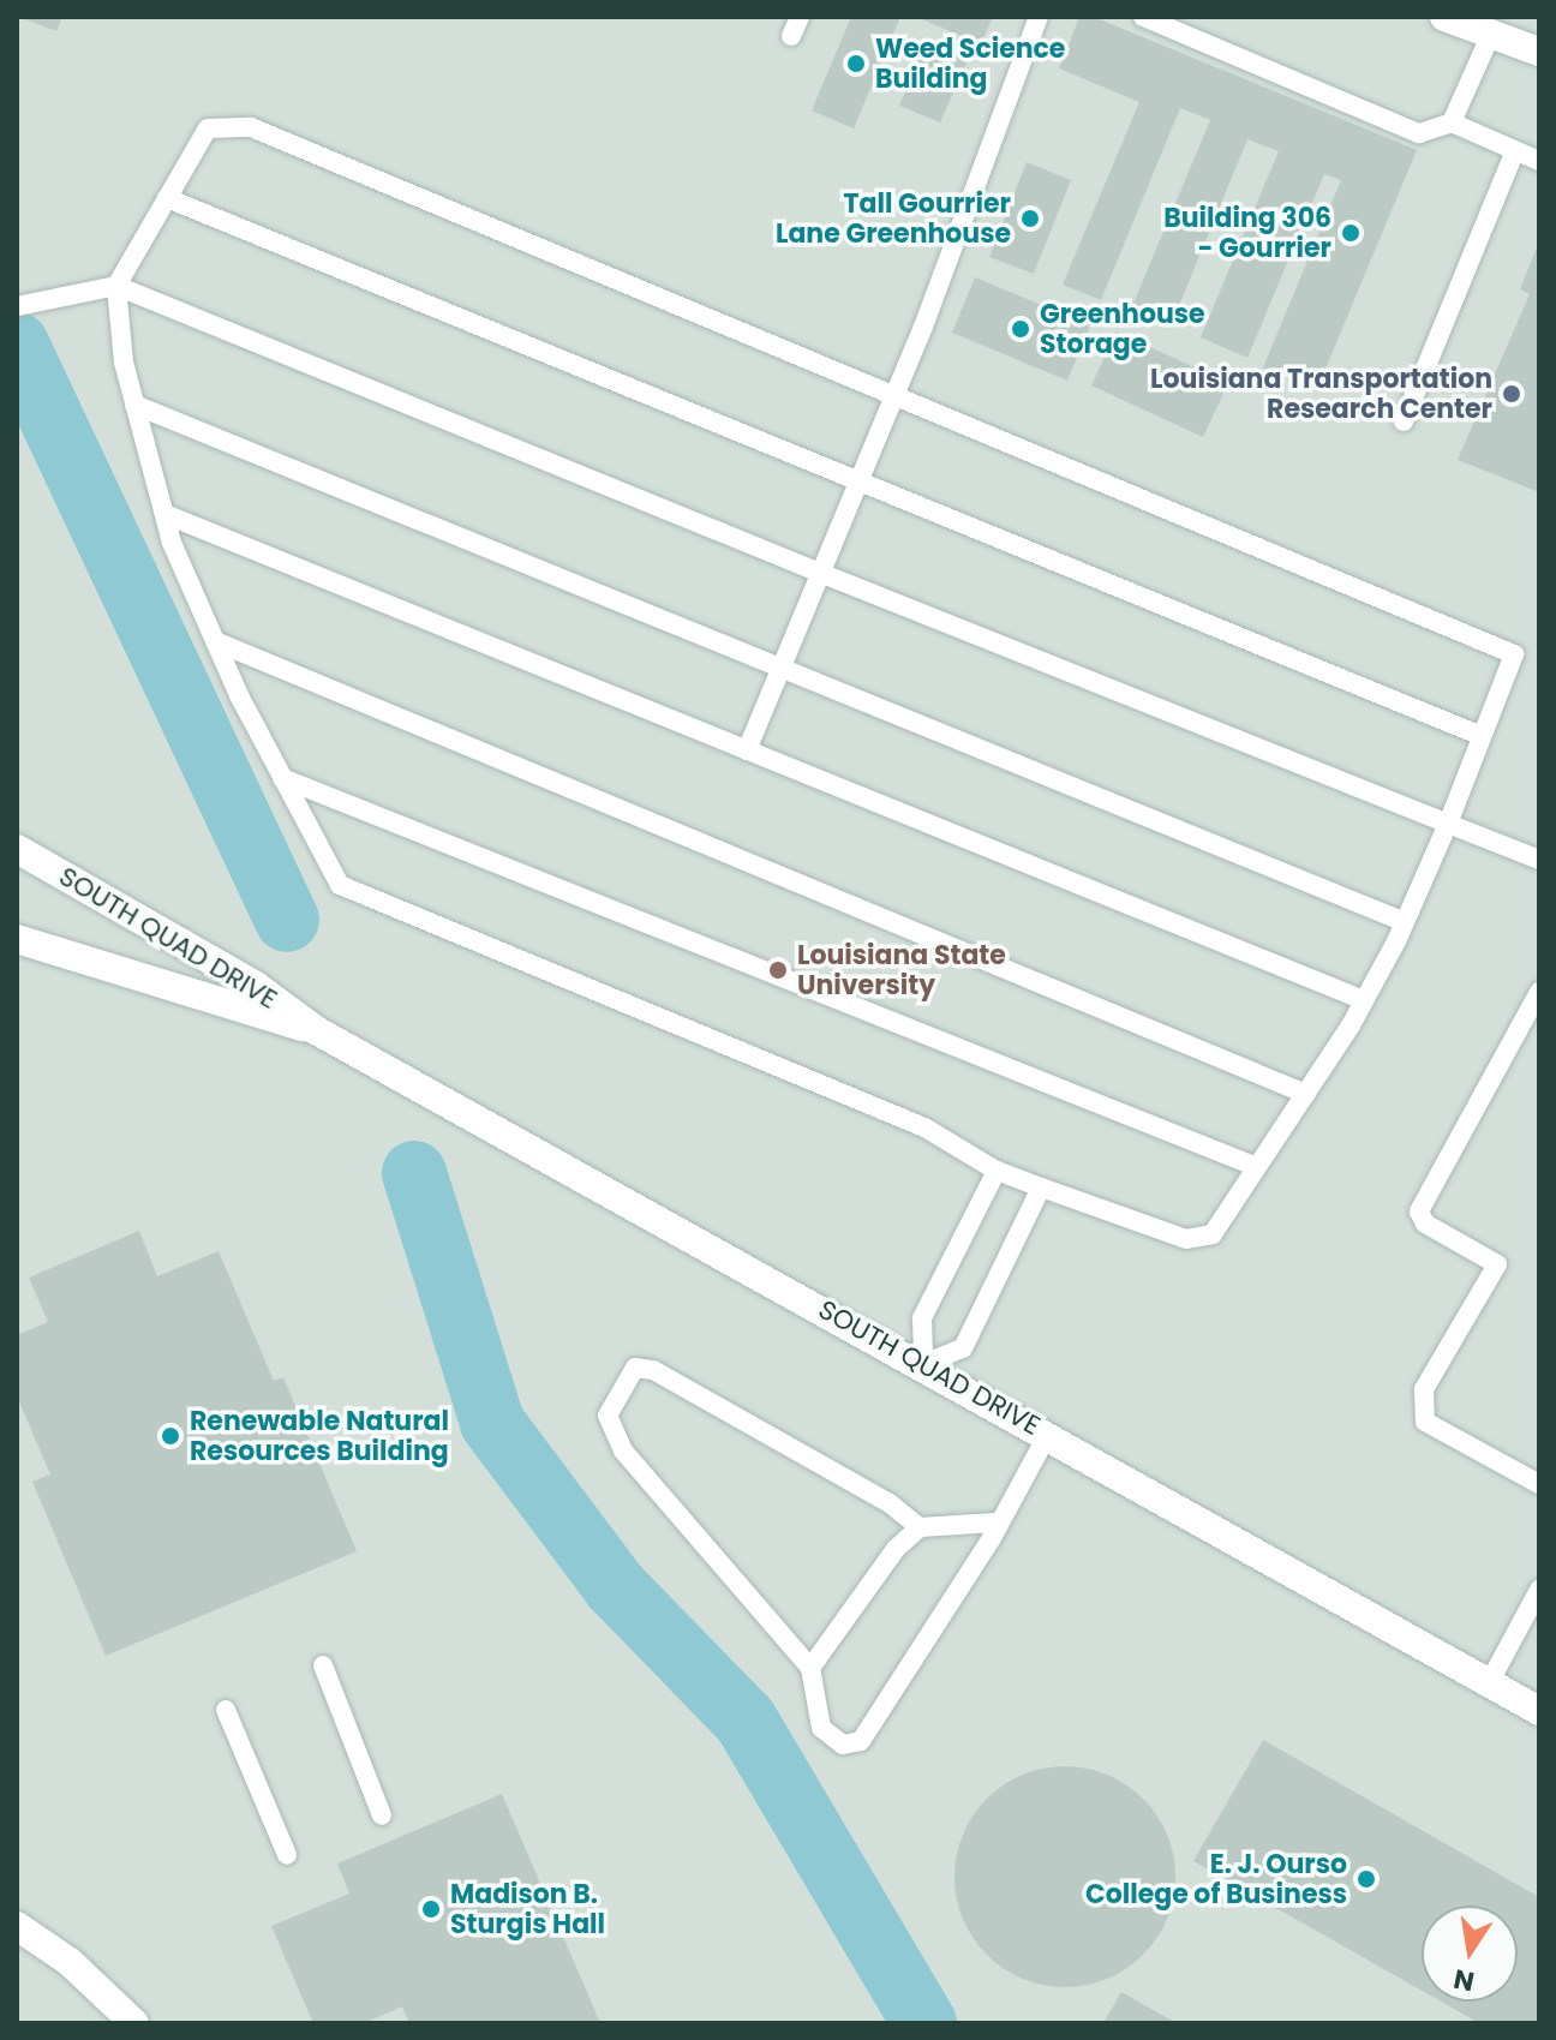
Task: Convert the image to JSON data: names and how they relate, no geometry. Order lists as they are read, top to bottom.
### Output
{
  "streets": {
    "street": ["SOUTH QUAD DRIVE"]
  },
  "places": [
    "Weed Science Building",
    "Tall Gourrier Lane Greenhouse",
    "Building 306 - Gourrier",
    "Greenhouse Storage",
    "Louisiana Transportation Research Center",
    "Louisiana State University",
    "Renewable Natural Resources Building",
    "E. J. Ourso College of Business",
    "Madison B. Sturgis Hall"
  ],
  "north": "bottom"
}
